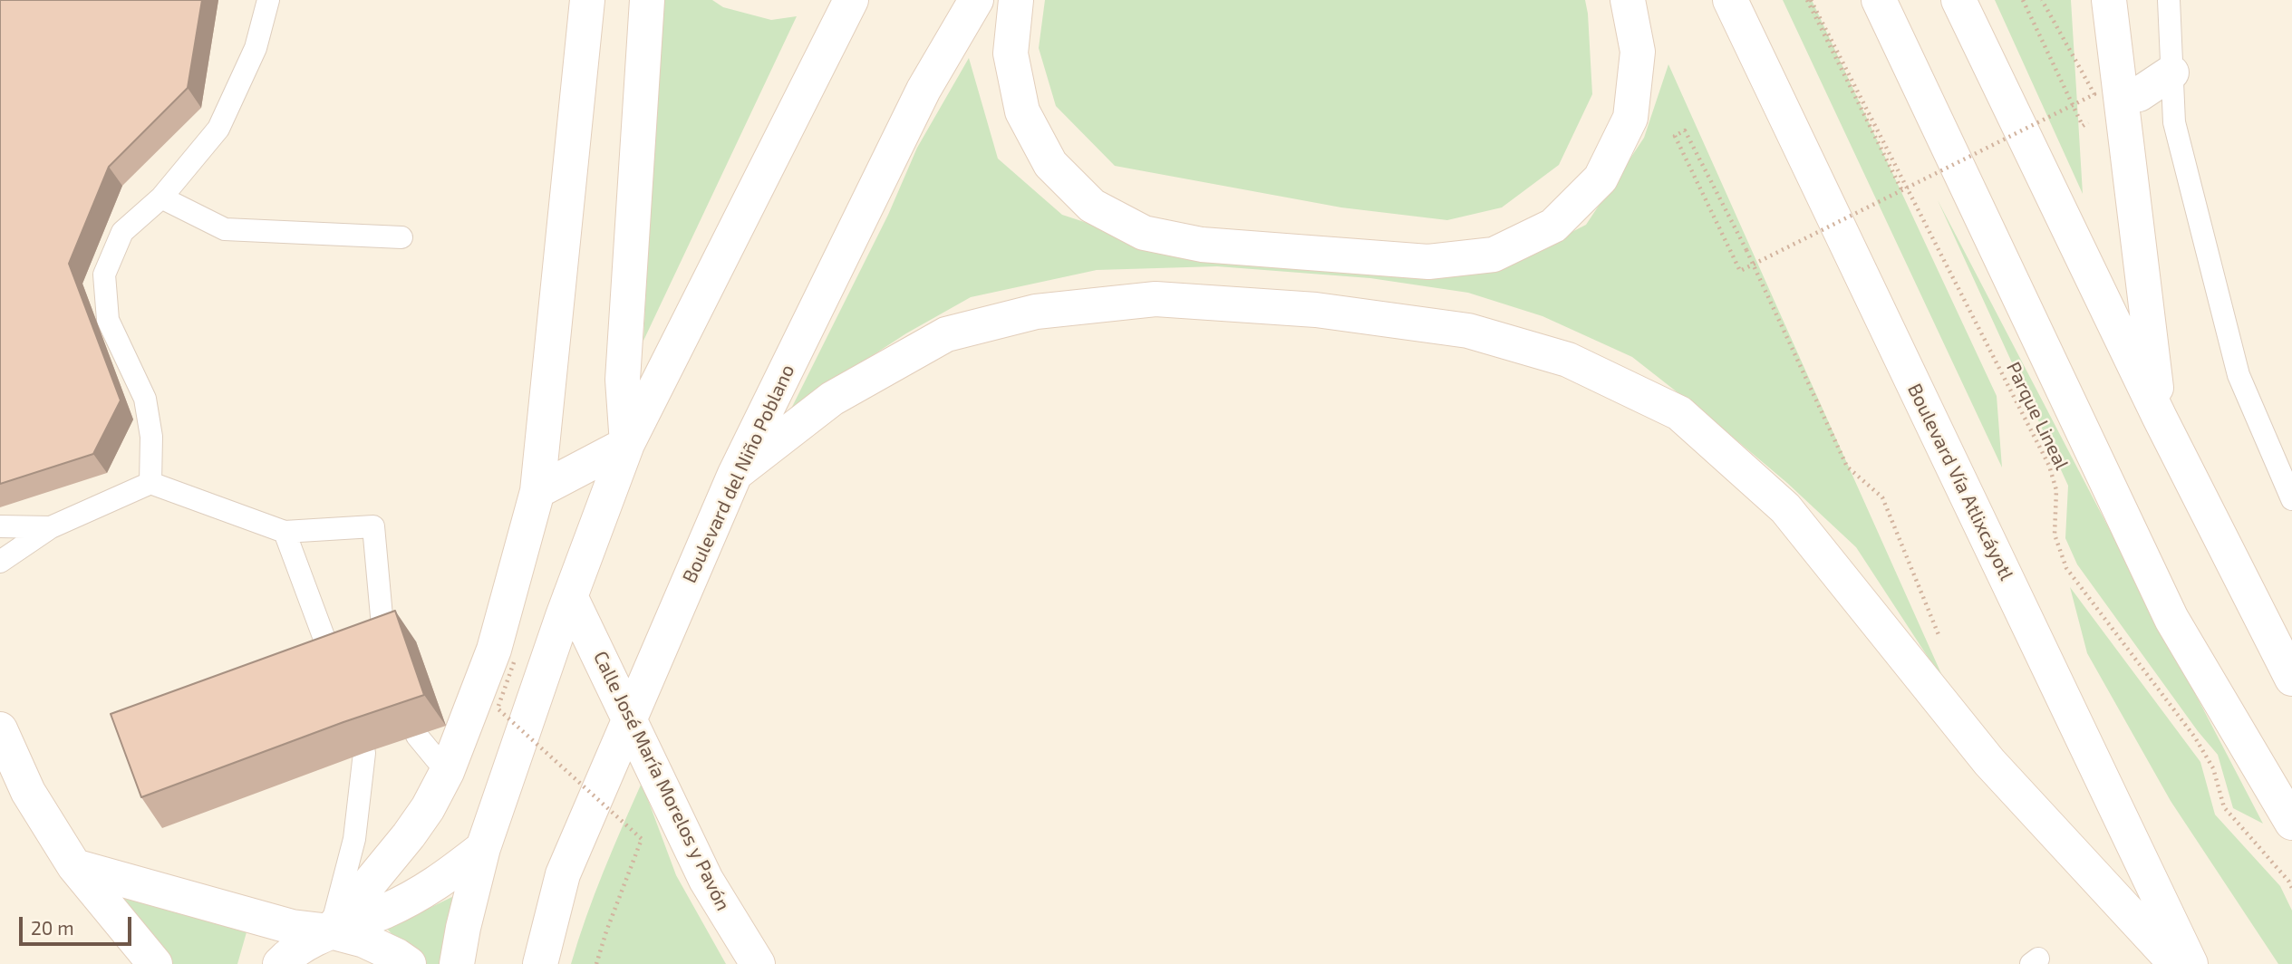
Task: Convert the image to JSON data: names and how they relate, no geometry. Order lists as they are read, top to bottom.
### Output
{
  "streets": {
    "main road": ["Boulevard del Niño Poblano", "Boulevard Vía Atlixcáyotl", "Calle José María Morelos y Pavón"],
    "path": ["Parque Lineal"]
  },
  "crossings": [
    ["Boulevard del Niño Poblano", "Calle José María Morelos y Pavón"]
  ],
  "scale_bar": "20 m"
}
